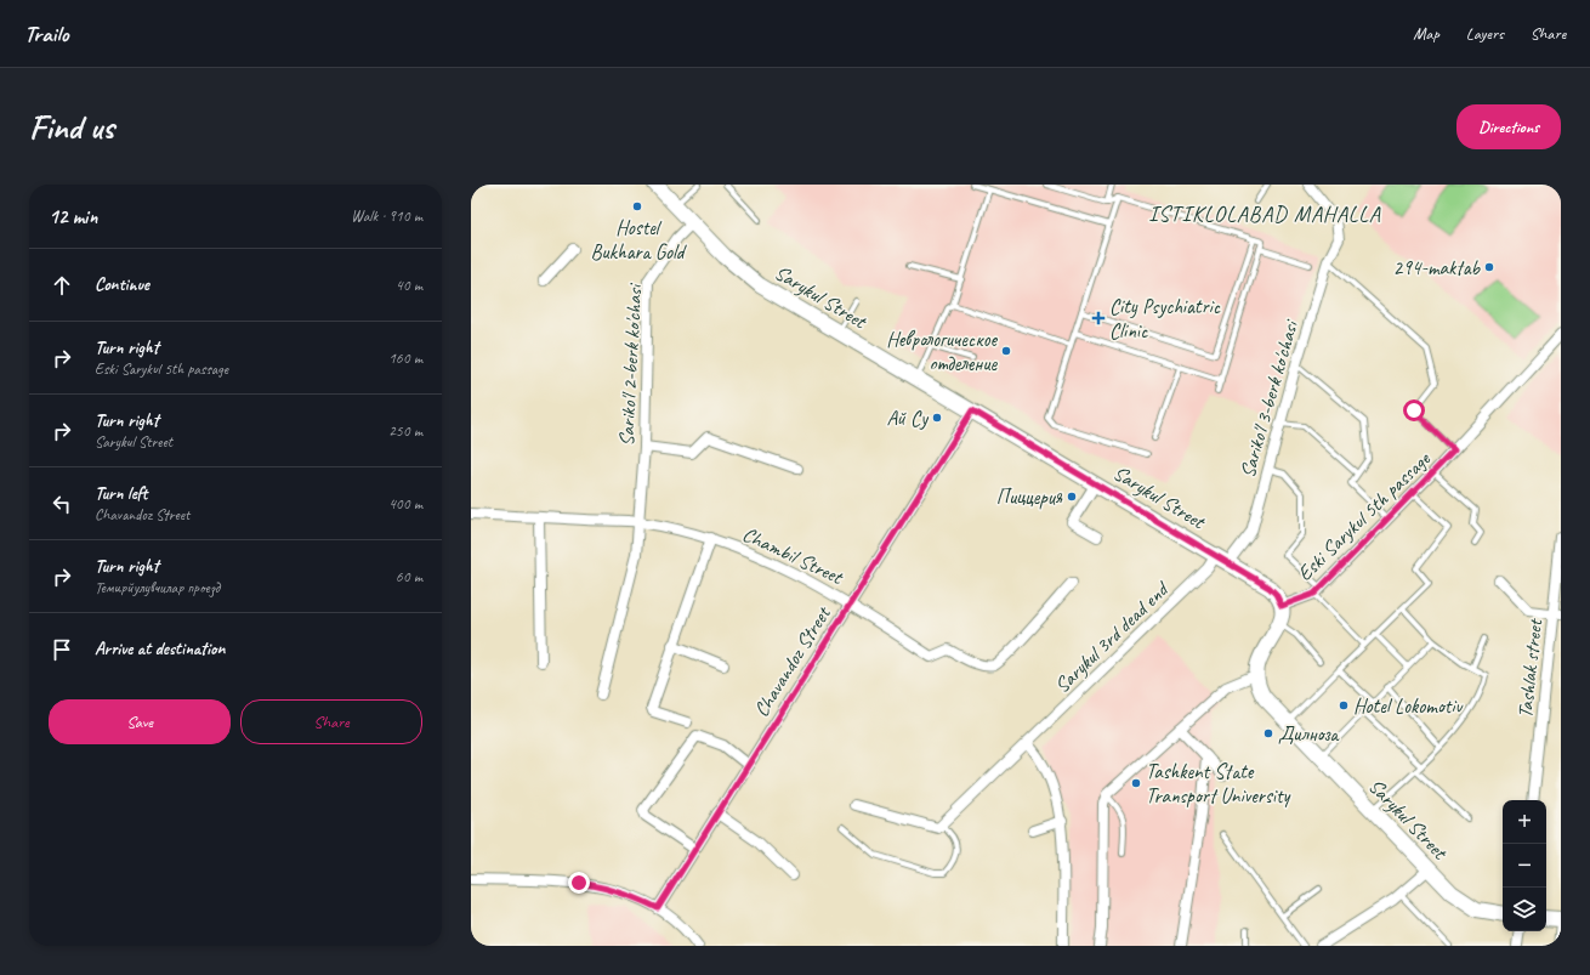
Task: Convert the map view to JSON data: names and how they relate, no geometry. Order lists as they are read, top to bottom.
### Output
{
  "streets": {
    "main road": ["Sarykul Street"],
    "street": [
      "Sariko'l 2-berk ko'chasi",
      "Sariko'l 3-berk ko'chasi",
      "Eski Sarykul 5th passage",
      "Chambil Street",
      "Sarykul 3rd dead end",
      "Chavandoz Street",
      "Tashlak street"
    ]
  },
  "crossings": [
    ["Sarykul Street", "Sariko'l 2-berk ko'chasi"],
    ["Sarykul Street", "Sariko'l 3-berk ko'chasi"],
    ["Sarykul Street", "Eski Sarykul 5th passage"],
    ["Sarykul Street", "Sarykul 3rd dead end"],
    ["Sarykul Street", "Chavandoz Street"],
    ["Sariko'l 2-berk ko'chasi", "Chambil Street"],
    ["Sariko'l 3-berk ko'chasi", "Sarykul 3rd dead end"],
    ["Chambil Street", "Chavandoz Street"]
  ],
  "districts": ["ISTIKLOLABAD MAHALLA"],
  "places": {
    "other": [
      "Hostel Bukhara Gold",
      "294-maktab",
      "Неврологическое отделение",
      "Ай Су",
      "Пиццерия",
      "Hotel Lokomotiv",
      "Дилноза",
      "Tashkent State Transport University"
    ],
    "health": ["City Psychiatric Clinic"]
  },
  "page": {
    "header": "Trailo",
    "nav": ["Map", "Layers", "Share"],
    "buttons": [
      "Directions",
      ["Save", "Share"]
    ],
    "title": "Find us",
    "heading": ["12 min", "Walk · 910 m"],
    "list": [
      ["Continue", "40 m"],
      ["Turn right", "Eski Sarykul 5th passage", "160 m"],
      ["Turn right", "Sarykul Street", "250 m"],
      ["Turn left", "Chavandoz Street", "400 m"],
      ["Turn right", "Темирйулувчилар проезд", "60 m"],
      "Arrive at destination"
    ],
    "map_buttons": ["+", "−"]
  }
}
